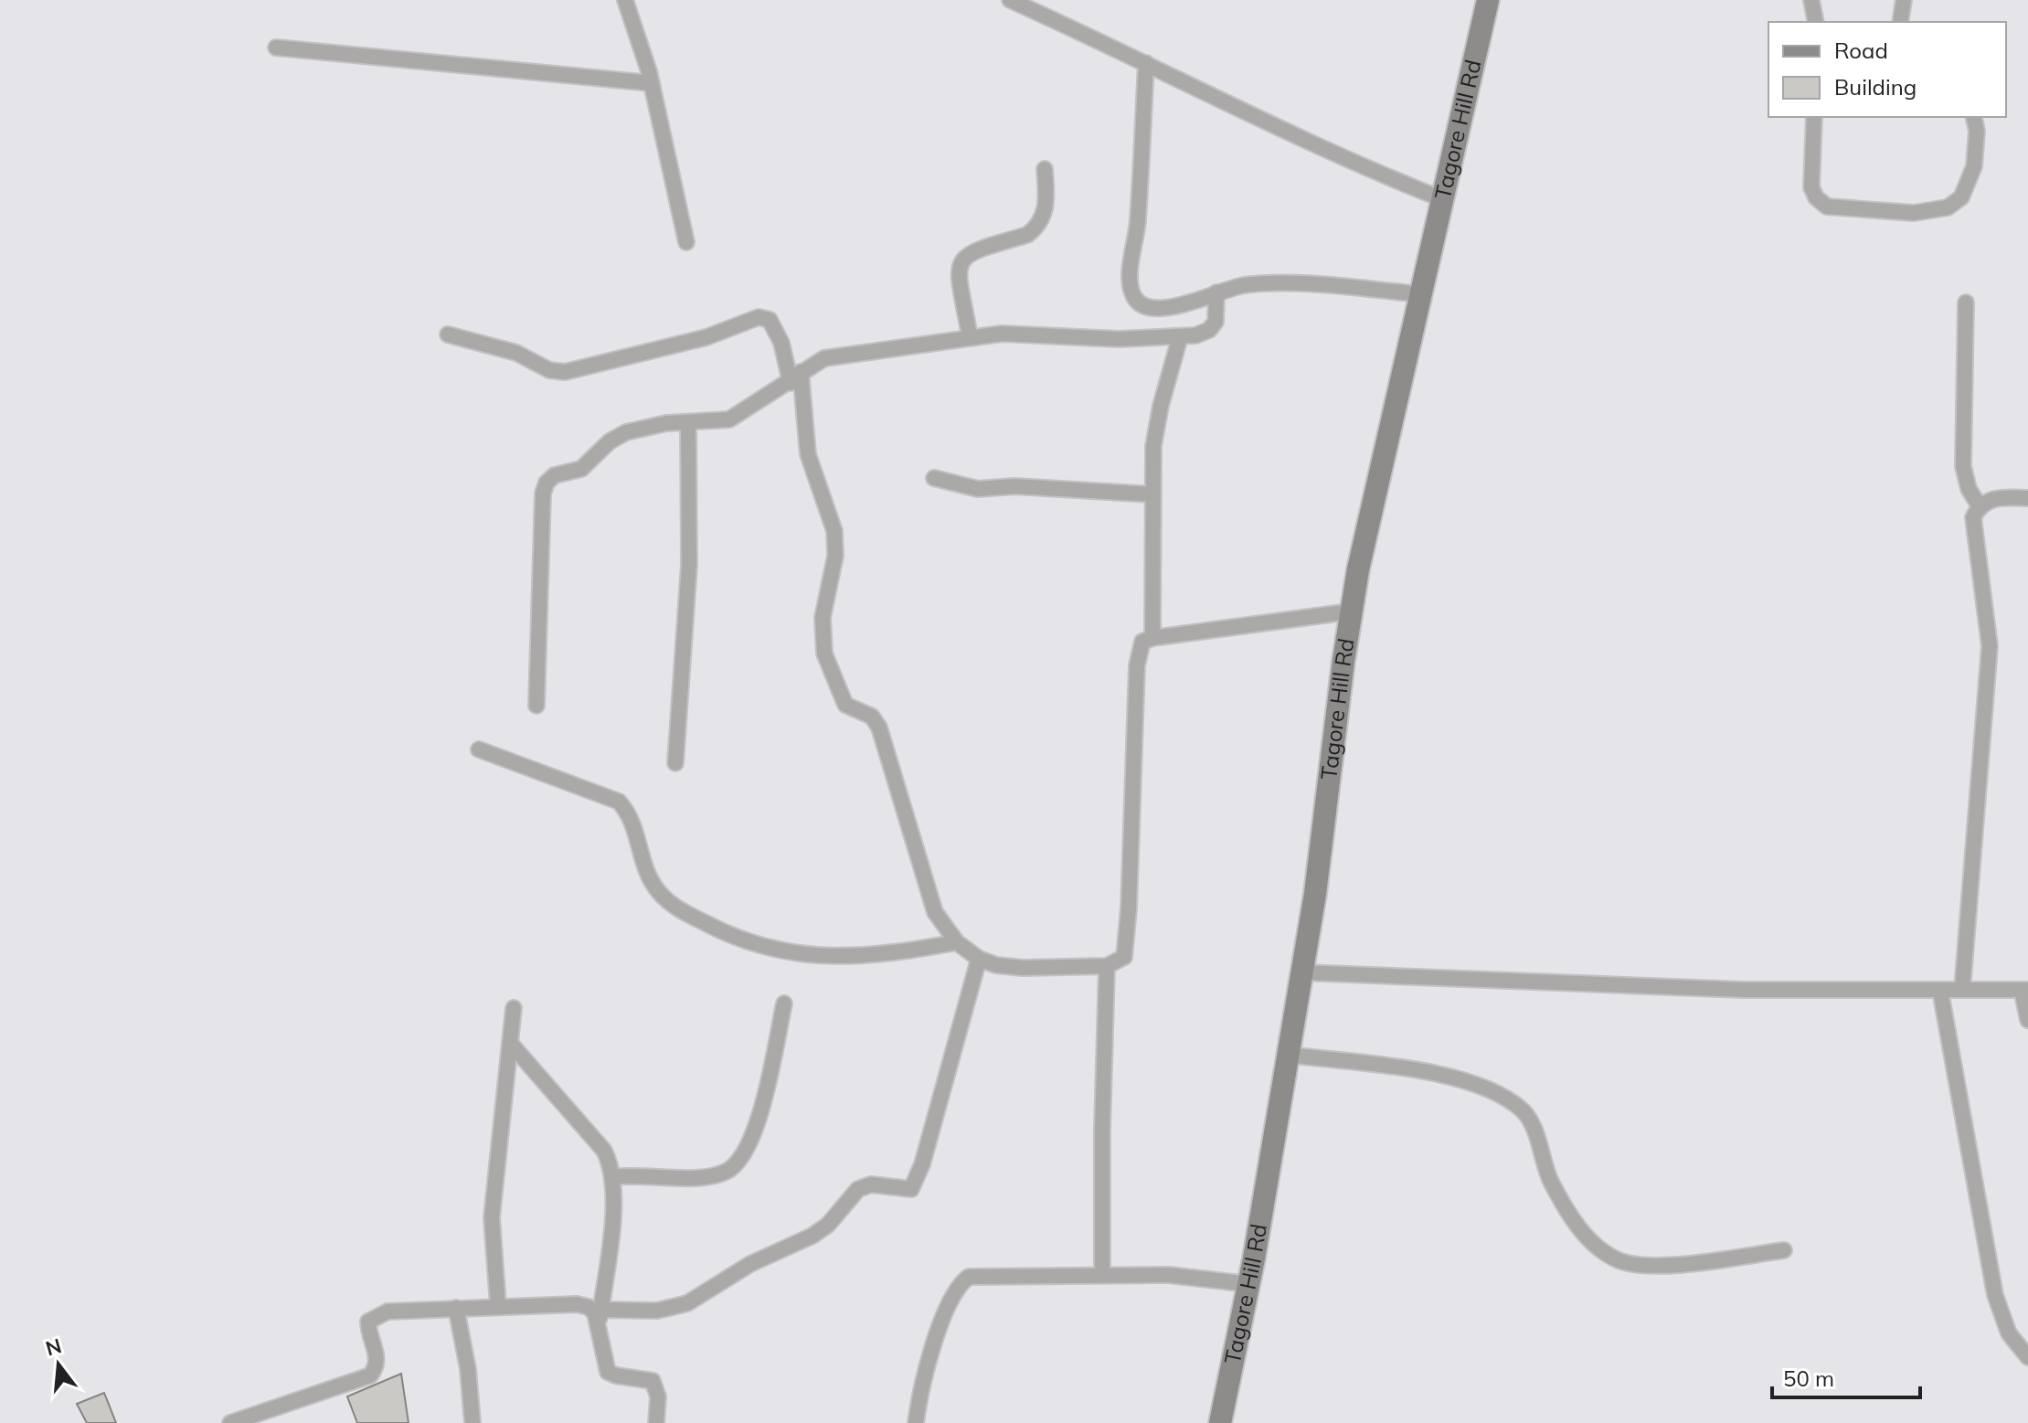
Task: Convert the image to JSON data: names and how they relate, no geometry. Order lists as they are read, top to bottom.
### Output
{
  "streets": {
    "main road": ["Tagore Hill Rd"]
  },
  "legend": ["Road", "Building"],
  "scale_bar": "50 m",
  "north": "top"
}
